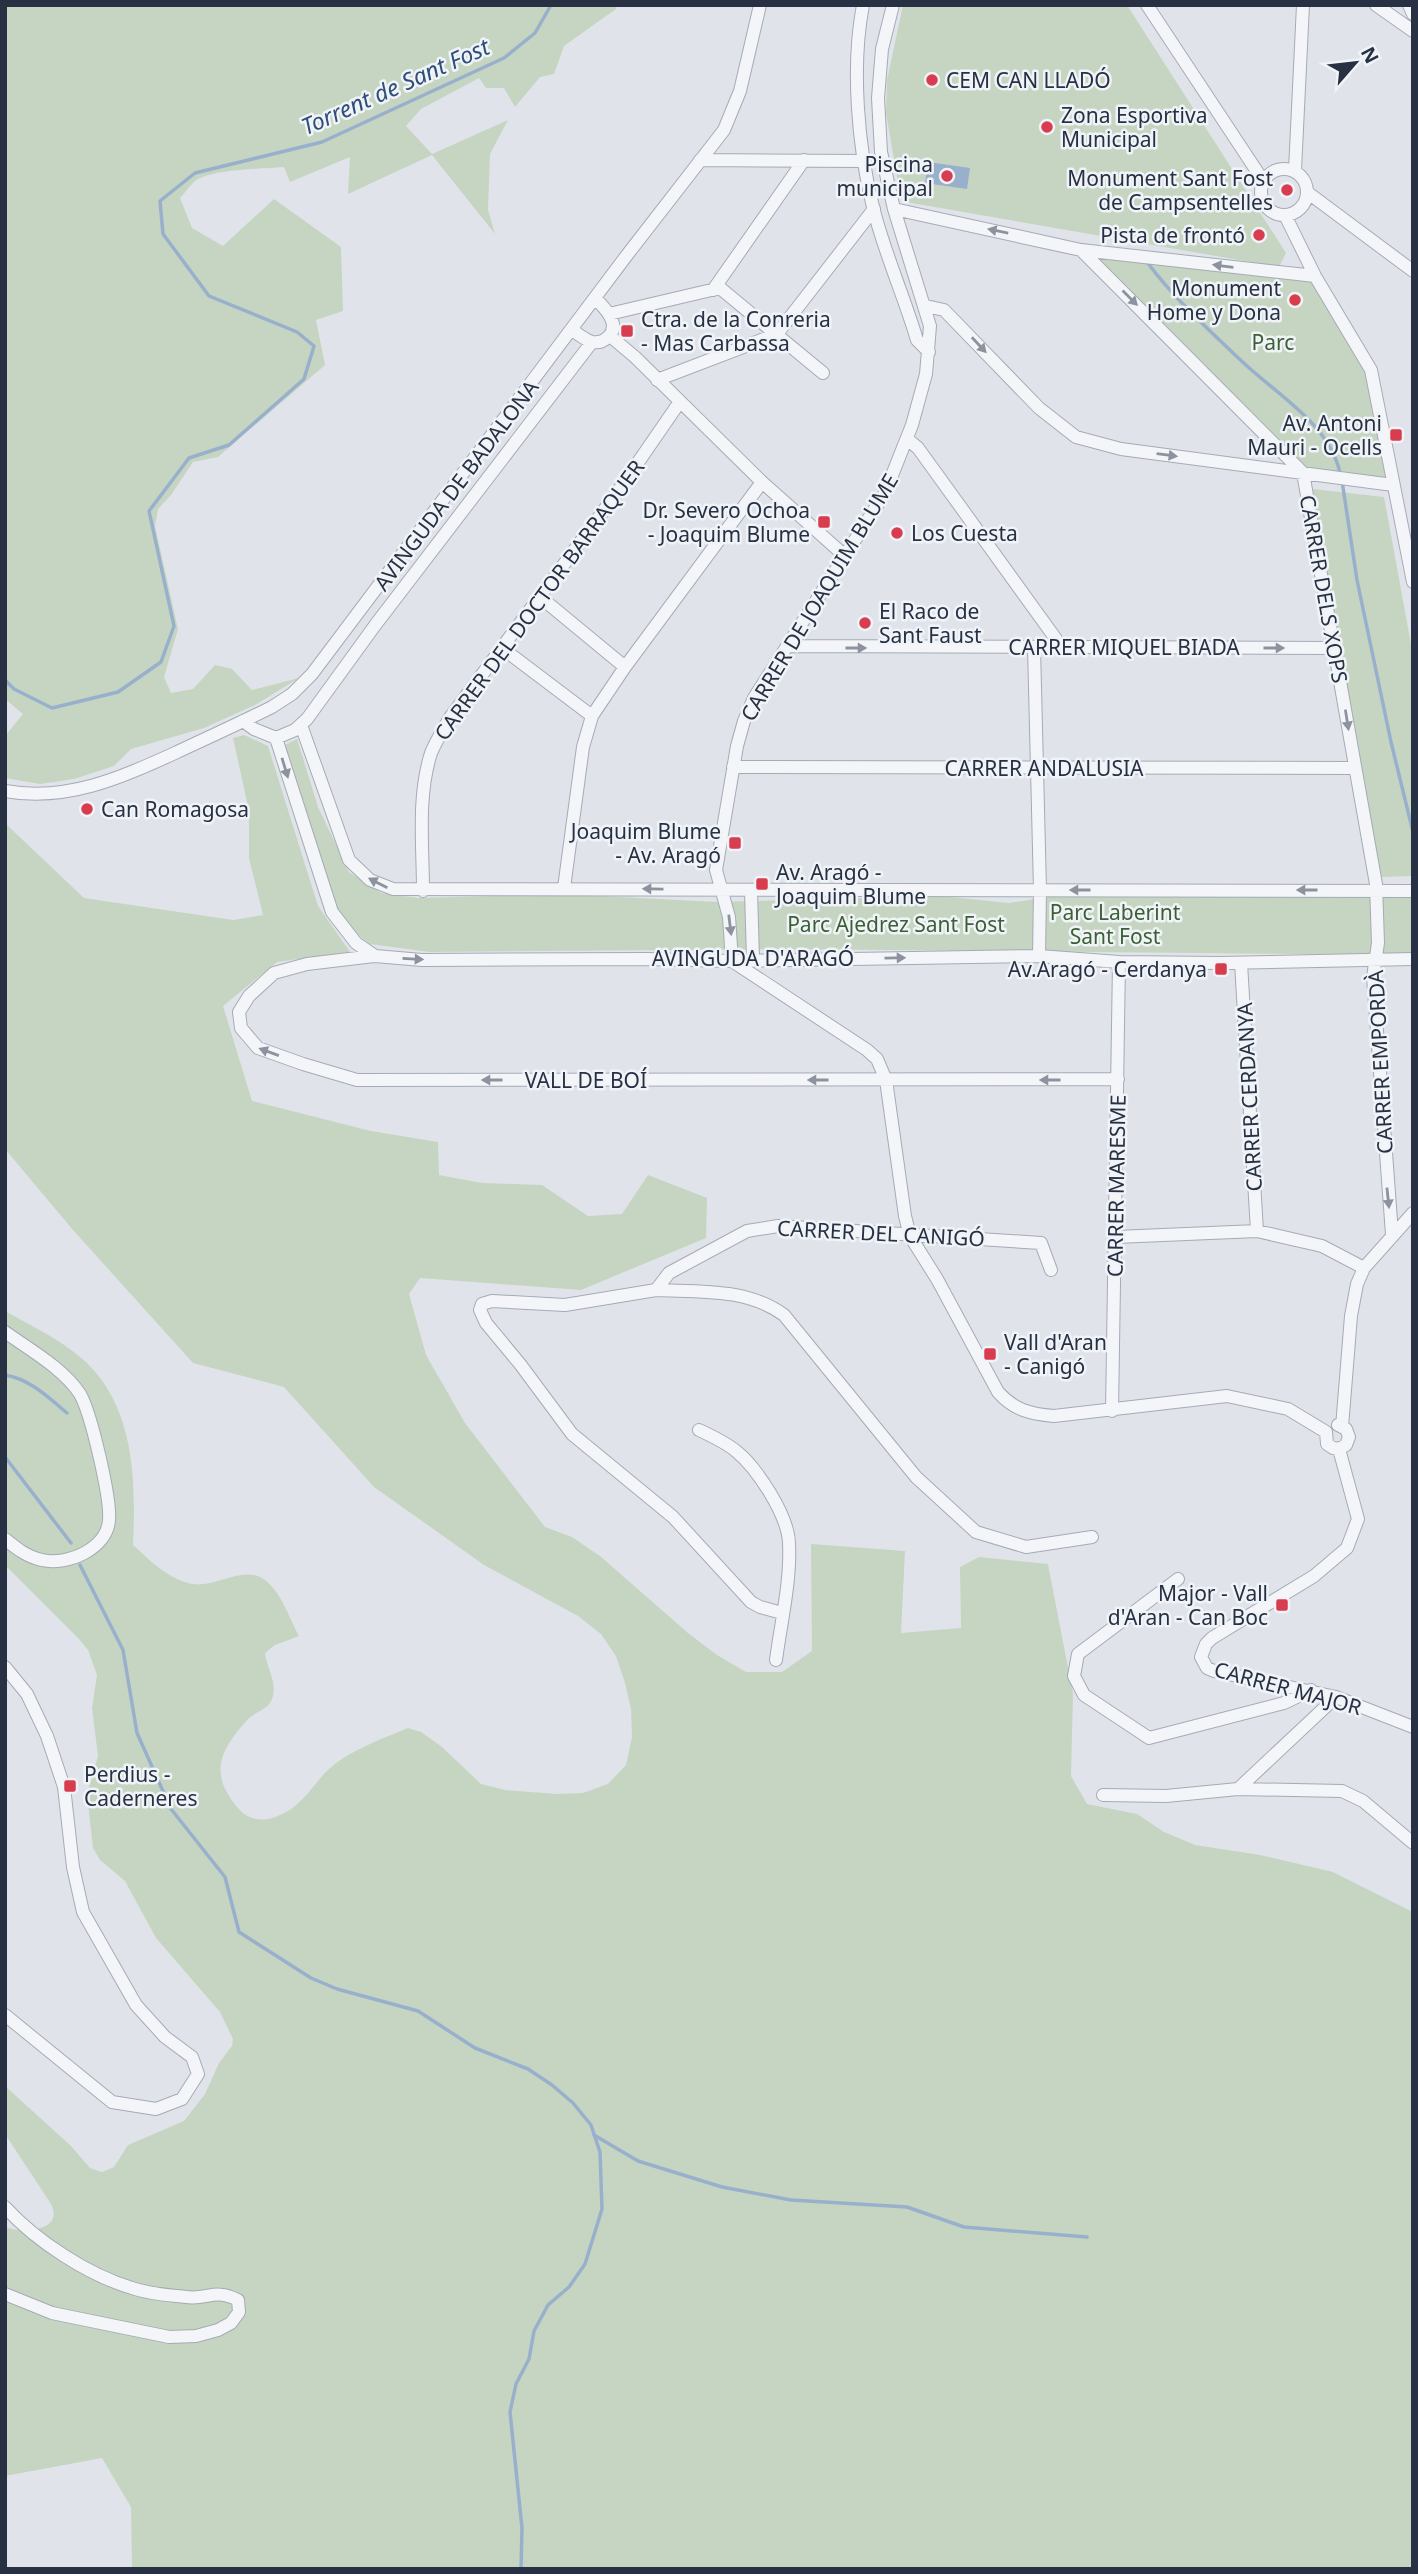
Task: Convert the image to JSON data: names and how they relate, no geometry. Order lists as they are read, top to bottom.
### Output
{
  "streets": {
    "street": [
      "AVINGUDA DE BADALONA",
      "CARRER DELS XOPS",
      "CARRER DE JOAQUIM BLUME",
      "CARRER DEL DOCTOR BARRAQUER",
      "CARRER MIQUEL BIADA",
      "CARRER ANDALUSIA",
      "AVINGUDA D'ARAGÓ",
      "CARRER EMPORDÀ",
      "VALL DE BOÍ",
      "CARRER CERDANYA",
      "CARRER MARESME",
      "CARRER DEL CANIGÓ",
      "CARRER MAJOR"
    ]
  },
  "crossings": [
    ["CARRER DELS XOPS", "CARRER MIQUEL BIADA"],
    ["CARRER DELS XOPS", "CARRER ANDALUSIA"],
    ["CARRER DELS XOPS", "CARRER EMPORDÀ"],
    ["CARRER DE JOAQUIM BLUME", "CARRER MIQUEL BIADA"],
    ["CARRER DE JOAQUIM BLUME", "CARRER ANDALUSIA"],
    ["CARRER DE JOAQUIM BLUME", "AVINGUDA D'ARAGÓ"],
    ["AVINGUDA D'ARAGÓ", "CARRER EMPORDÀ"],
    ["AVINGUDA D'ARAGÓ", "VALL DE BOÍ"],
    ["AVINGUDA D'ARAGÓ", "CARRER CERDANYA"],
    ["AVINGUDA D'ARAGÓ", "CARRER MARESME"],
    ["VALL DE BOÍ", "CARRER MARESME"]
  ],
  "one_way": ["CARRER DELS XOPS", "CARRER MIQUEL BIADA", "CARRER EMPORDÀ"],
  "water": ["Torrent de Sant Fost"],
  "parks": ["Parc", "Parc Laberint Sant Fost", "Parc Ajedrez Sant Fost"],
  "places": {
    "other": [
      "CEM CAN LLADÓ",
      "Zona Esportiva Municipal",
      "Piscina municipal",
      "Monument Sant Fost de Campsentelles",
      "Pista de frontó",
      "Monument Home y Dona",
      "Los Cuesta",
      "El Raco de Sant Faust",
      "Can Romagosa"
    ],
    "transit": [
      "Ctra. de la Conreria - Mas Carbassa",
      "Av. Antoni Mauri - Ocells",
      "Dr. Severo Ochoa - Joaquim Blume",
      "Joaquim Blume - Av. Aragó",
      "Av. Aragó - Joaquim Blume",
      "Av.Aragó - Cerdanya",
      "Vall d'Aran - Canigó",
      "Major - Vall d'Aran - Can Boc",
      "Perdius - Caderneres"
    ]
  },
  "north": "top right"
}
